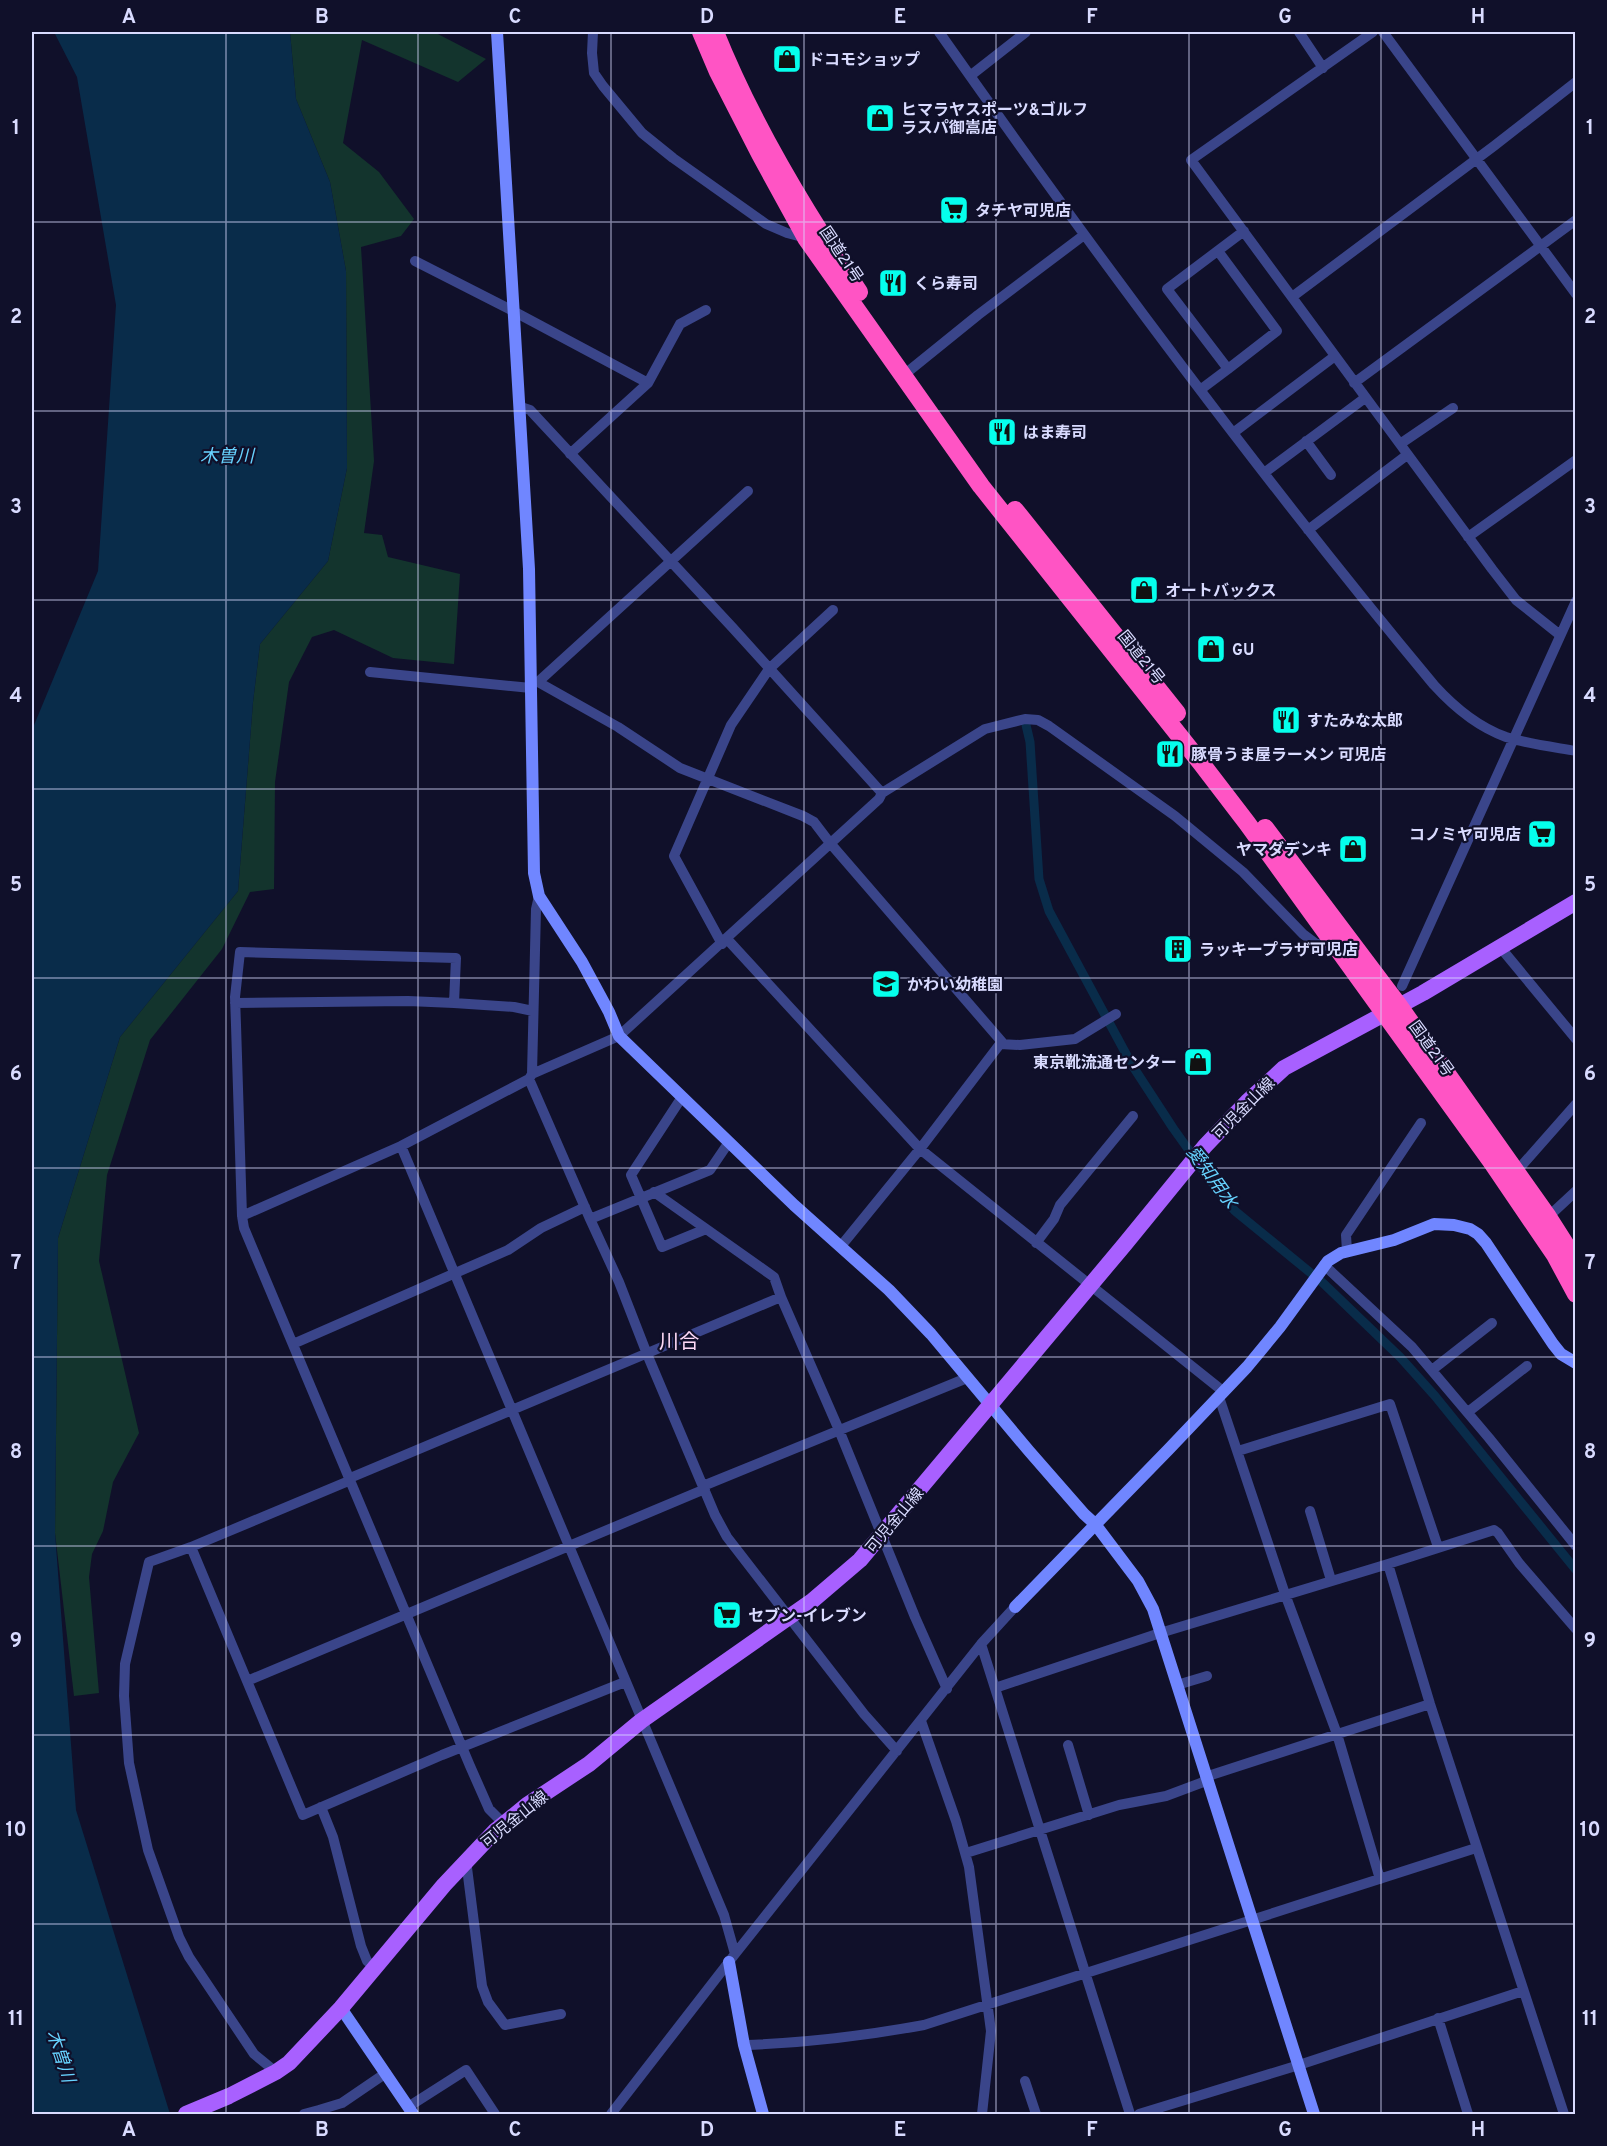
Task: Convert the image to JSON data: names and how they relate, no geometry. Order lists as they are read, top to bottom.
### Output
{
  "streets": {
    "highway": ["国道21号"],
    "main road": ["可児金山線"]
  },
  "crossings": [
    ["国道21号", "可児金山線"]
  ],
  "districts": ["川合"],
  "water": ["木曽川", "愛知用水"],
  "places": {
    "shop": [
      "ドコモショップ",
      "ヒマラヤスポーツ&ゴルフ ラスパ御嵩店",
      "オートバックス",
      "GU",
      "ヤマダデンキ",
      "東京靴流通センター"
    ],
    "supermarket": ["タチヤ可児店", "コノミヤ可児店", "セブン-イレブン"],
    "restaurant": [
      "くら寿司",
      "はま寿司",
      "すたみな太郎",
      "豚骨うま屋ラーメン 可児店"
    ],
    "building": ["ラッキープラザ可児店"],
    "school or university": ["かわい幼稚園"]
  },
  "grid": {
    "columns": [
      "A",
      "B",
      "C",
      "D",
      "E",
      "F",
      "G",
      "H"
    ],
    "rows": [
      "1",
      "2",
      "3",
      "4",
      "5",
      "6",
      "7",
      "8",
      "9",
      "10",
      "11"
    ]
  }
}
